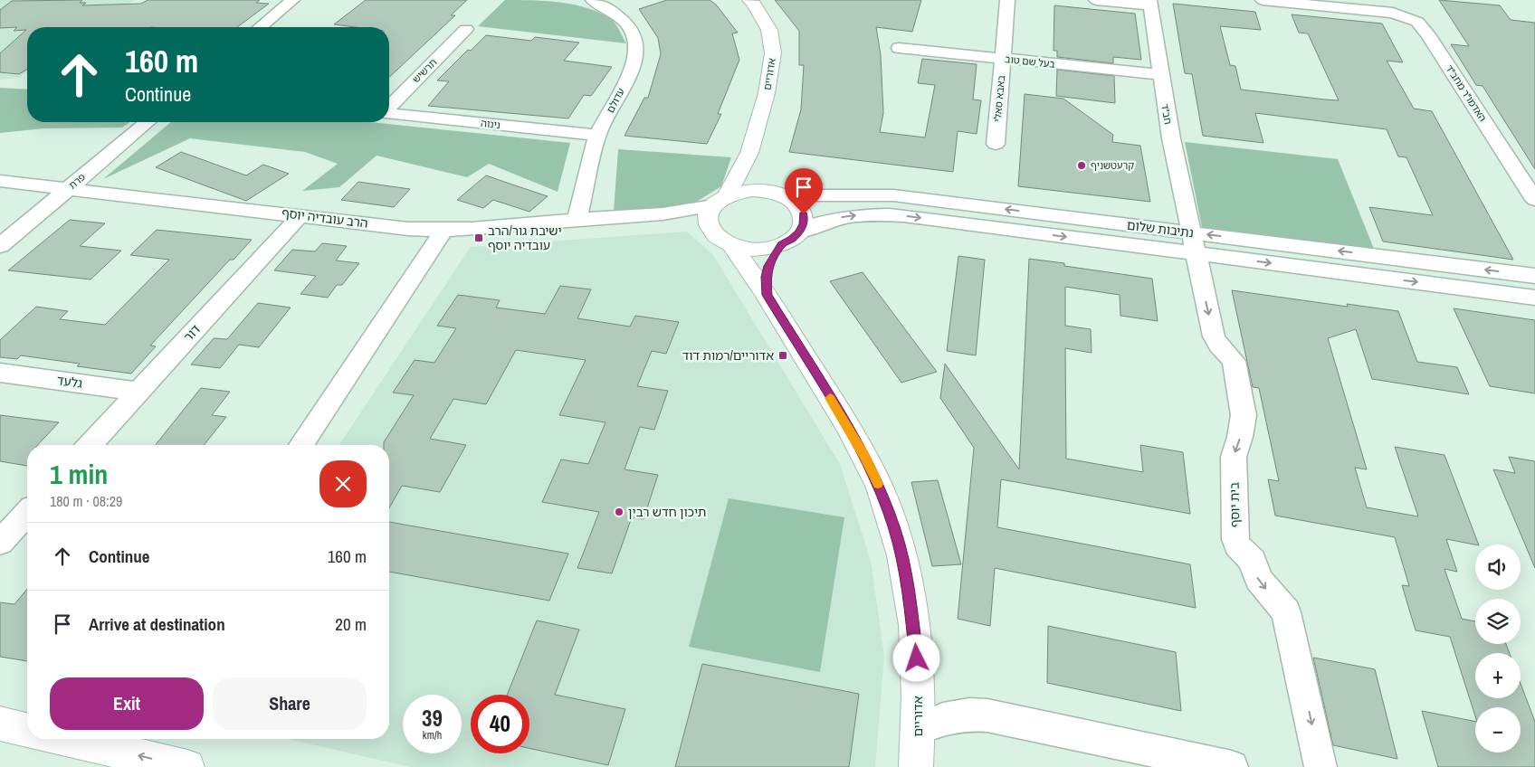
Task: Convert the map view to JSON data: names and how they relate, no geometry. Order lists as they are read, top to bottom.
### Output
{
  "streets": {
    "street": [
      "בעל שם טוב",
      "תרשיש",
      "אדוריים",
      "האדמו\"ר מחב\"ד",
      "באבא סאלי",
      "עדולם",
      "חב\"ד",
      "נינוה",
      "פרת",
      "הרב עובדיה יוסף",
      "נתיבות שלום",
      "דור",
      "גלעד",
      "בית יוסף"
    ]
  },
  "crossings": [
    ["בעל שם טוב", "באבא סאלי"],
    ["בעל שם טוב", "חב\"ד"],
    ["אדוריים", "הרב עובדיה יוסף"],
    ["אדוריים", "נתיבות שלום"],
    ["עדולם", "נינוה"],
    ["עדולם", "הרב עובדיה יוסף"],
    ["חב\"ד", "נתיבות שלום"],
    ["חב\"ד", "בית יוסף"],
    ["פרת", "הרב עובדיה יוסף"],
    ["הרב עובדיה יוסף", "נתיבות שלום"],
    ["הרב עובדיה יוסף", "דור"],
    ["נתיבות שלום", "בית יוסף"],
    ["דור", "גלעד"]
  ],
  "one_way": ["בית יוסף"],
  "places": {
    "other": ["קרעטשניף", "תיכון חדש רבין"],
    "transit": ["ישיבת גור/הרב עובדיה יוסף", "אדוריים/רמות דוד"]
  },
  "page": {
    "turn": ["160 m", "Continue"],
    "heading": ["1 min", "180 m · 08:29"],
    "list": [
      {
        "name": "Continue",
        "value": "160 m"
      },
      {
        "name": "Arrive at destination",
        "value": "20 m"
      }
    ],
    "map_buttons": ["+", "−"],
    "buttons": ["Exit", "Share"],
    "speed": "39 km/h",
    "limit": "40"
  }
}
